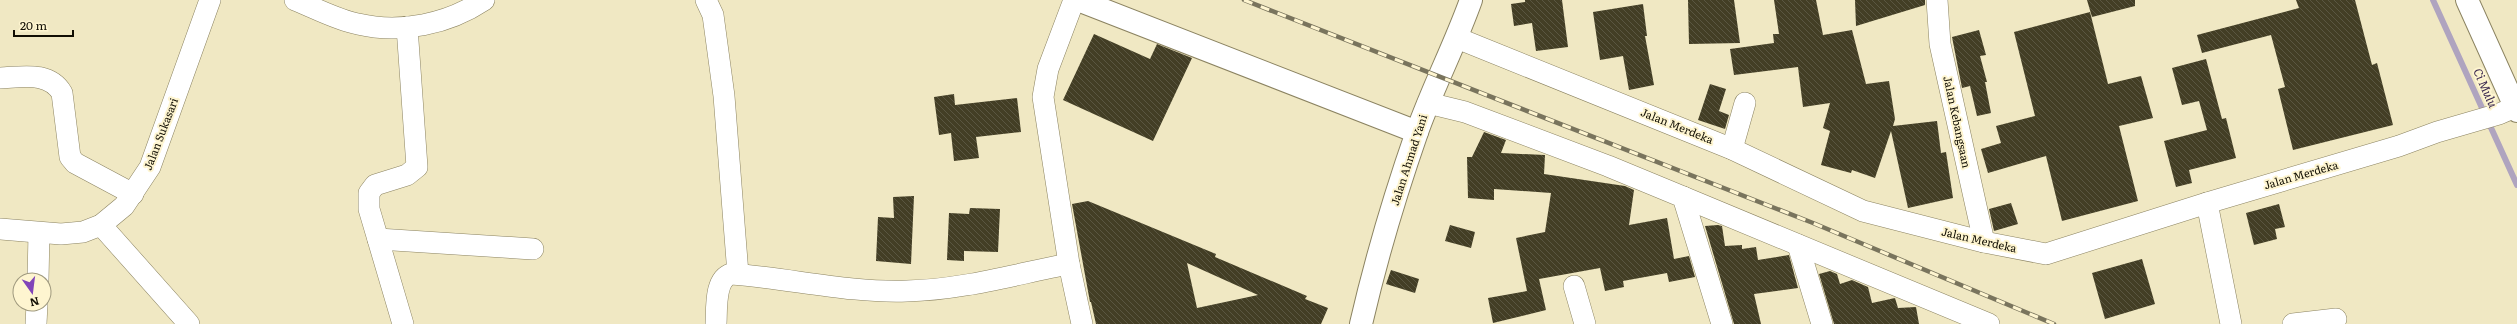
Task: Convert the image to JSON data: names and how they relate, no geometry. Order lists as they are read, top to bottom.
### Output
{
  "streets": {
    "street": [
      "Jalan Kebangsaan",
      "Jalan Merdeka",
      "Jalan Sukasari",
      "Jalan Ahmad Yani"
    ]
  },
  "crossings": [
    ["Jalan Kebangsaan", "Jalan Merdeka"],
    ["Jalan Merdeka", "Jalan Ahmad Yani"]
  ],
  "water": ["Ci Mulu"],
  "scale_bar": "20 m",
  "north": "bottom"
}
